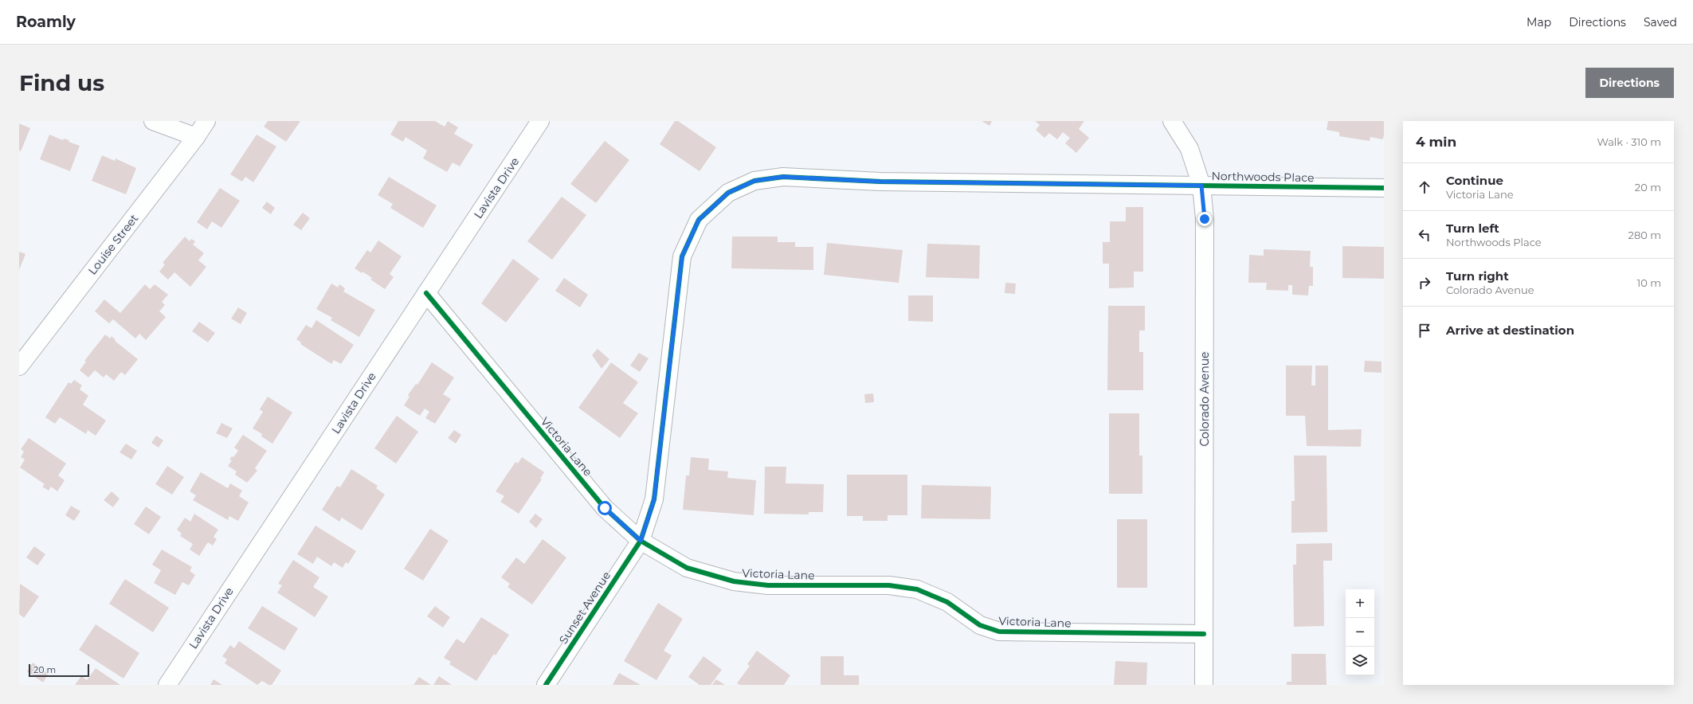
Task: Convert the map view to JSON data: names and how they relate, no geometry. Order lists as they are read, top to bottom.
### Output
{
  "streets": {
    "street": [
      "Northwoods Place",
      "Lavista Drive",
      "Louise Street",
      "Colorado Avenue",
      "Victoria Lane",
      "Sunset Avenue"
    ]
  },
  "crossings": [
    ["Northwoods Place", "Colorado Avenue"],
    ["Northwoods Place", "Victoria Lane"],
    ["Northwoods Place", "Sunset Avenue"],
    ["Lavista Drive", "Victoria Lane"],
    ["Colorado Avenue", "Victoria Lane"],
    ["Victoria Lane", "Sunset Avenue"]
  ],
  "scale_bar": "20 m",
  "page": {
    "header": "Roamly",
    "nav": ["Map", "Directions", "Saved"],
    "buttons": "Directions",
    "title": "Find us",
    "heading": ["4 min", "Walk · 310 m"],
    "list": [
      ["Continue", "Victoria Lane", "20 m"],
      ["Turn left", "Northwoods Place", "280 m"],
      ["Turn right", "Colorado Avenue", "10 m"],
      "Arrive at destination"
    ],
    "map_buttons": ["+", "−"],
    "scale": "20 m"
  }
}
